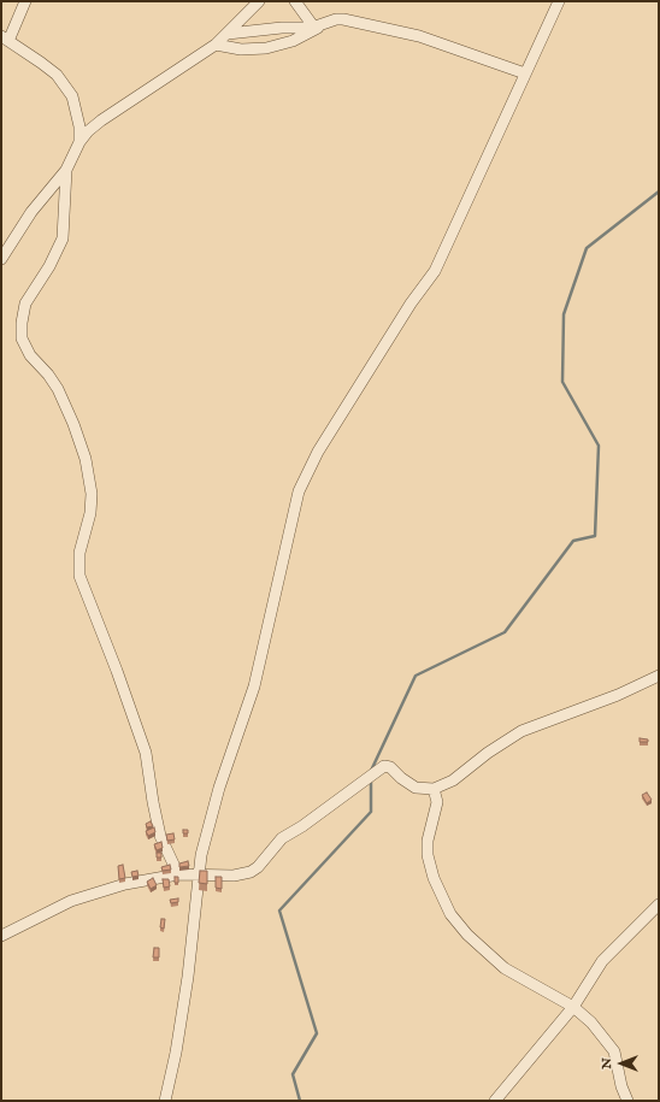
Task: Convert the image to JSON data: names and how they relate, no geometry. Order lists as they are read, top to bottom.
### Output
{
  "north": "left"
}
